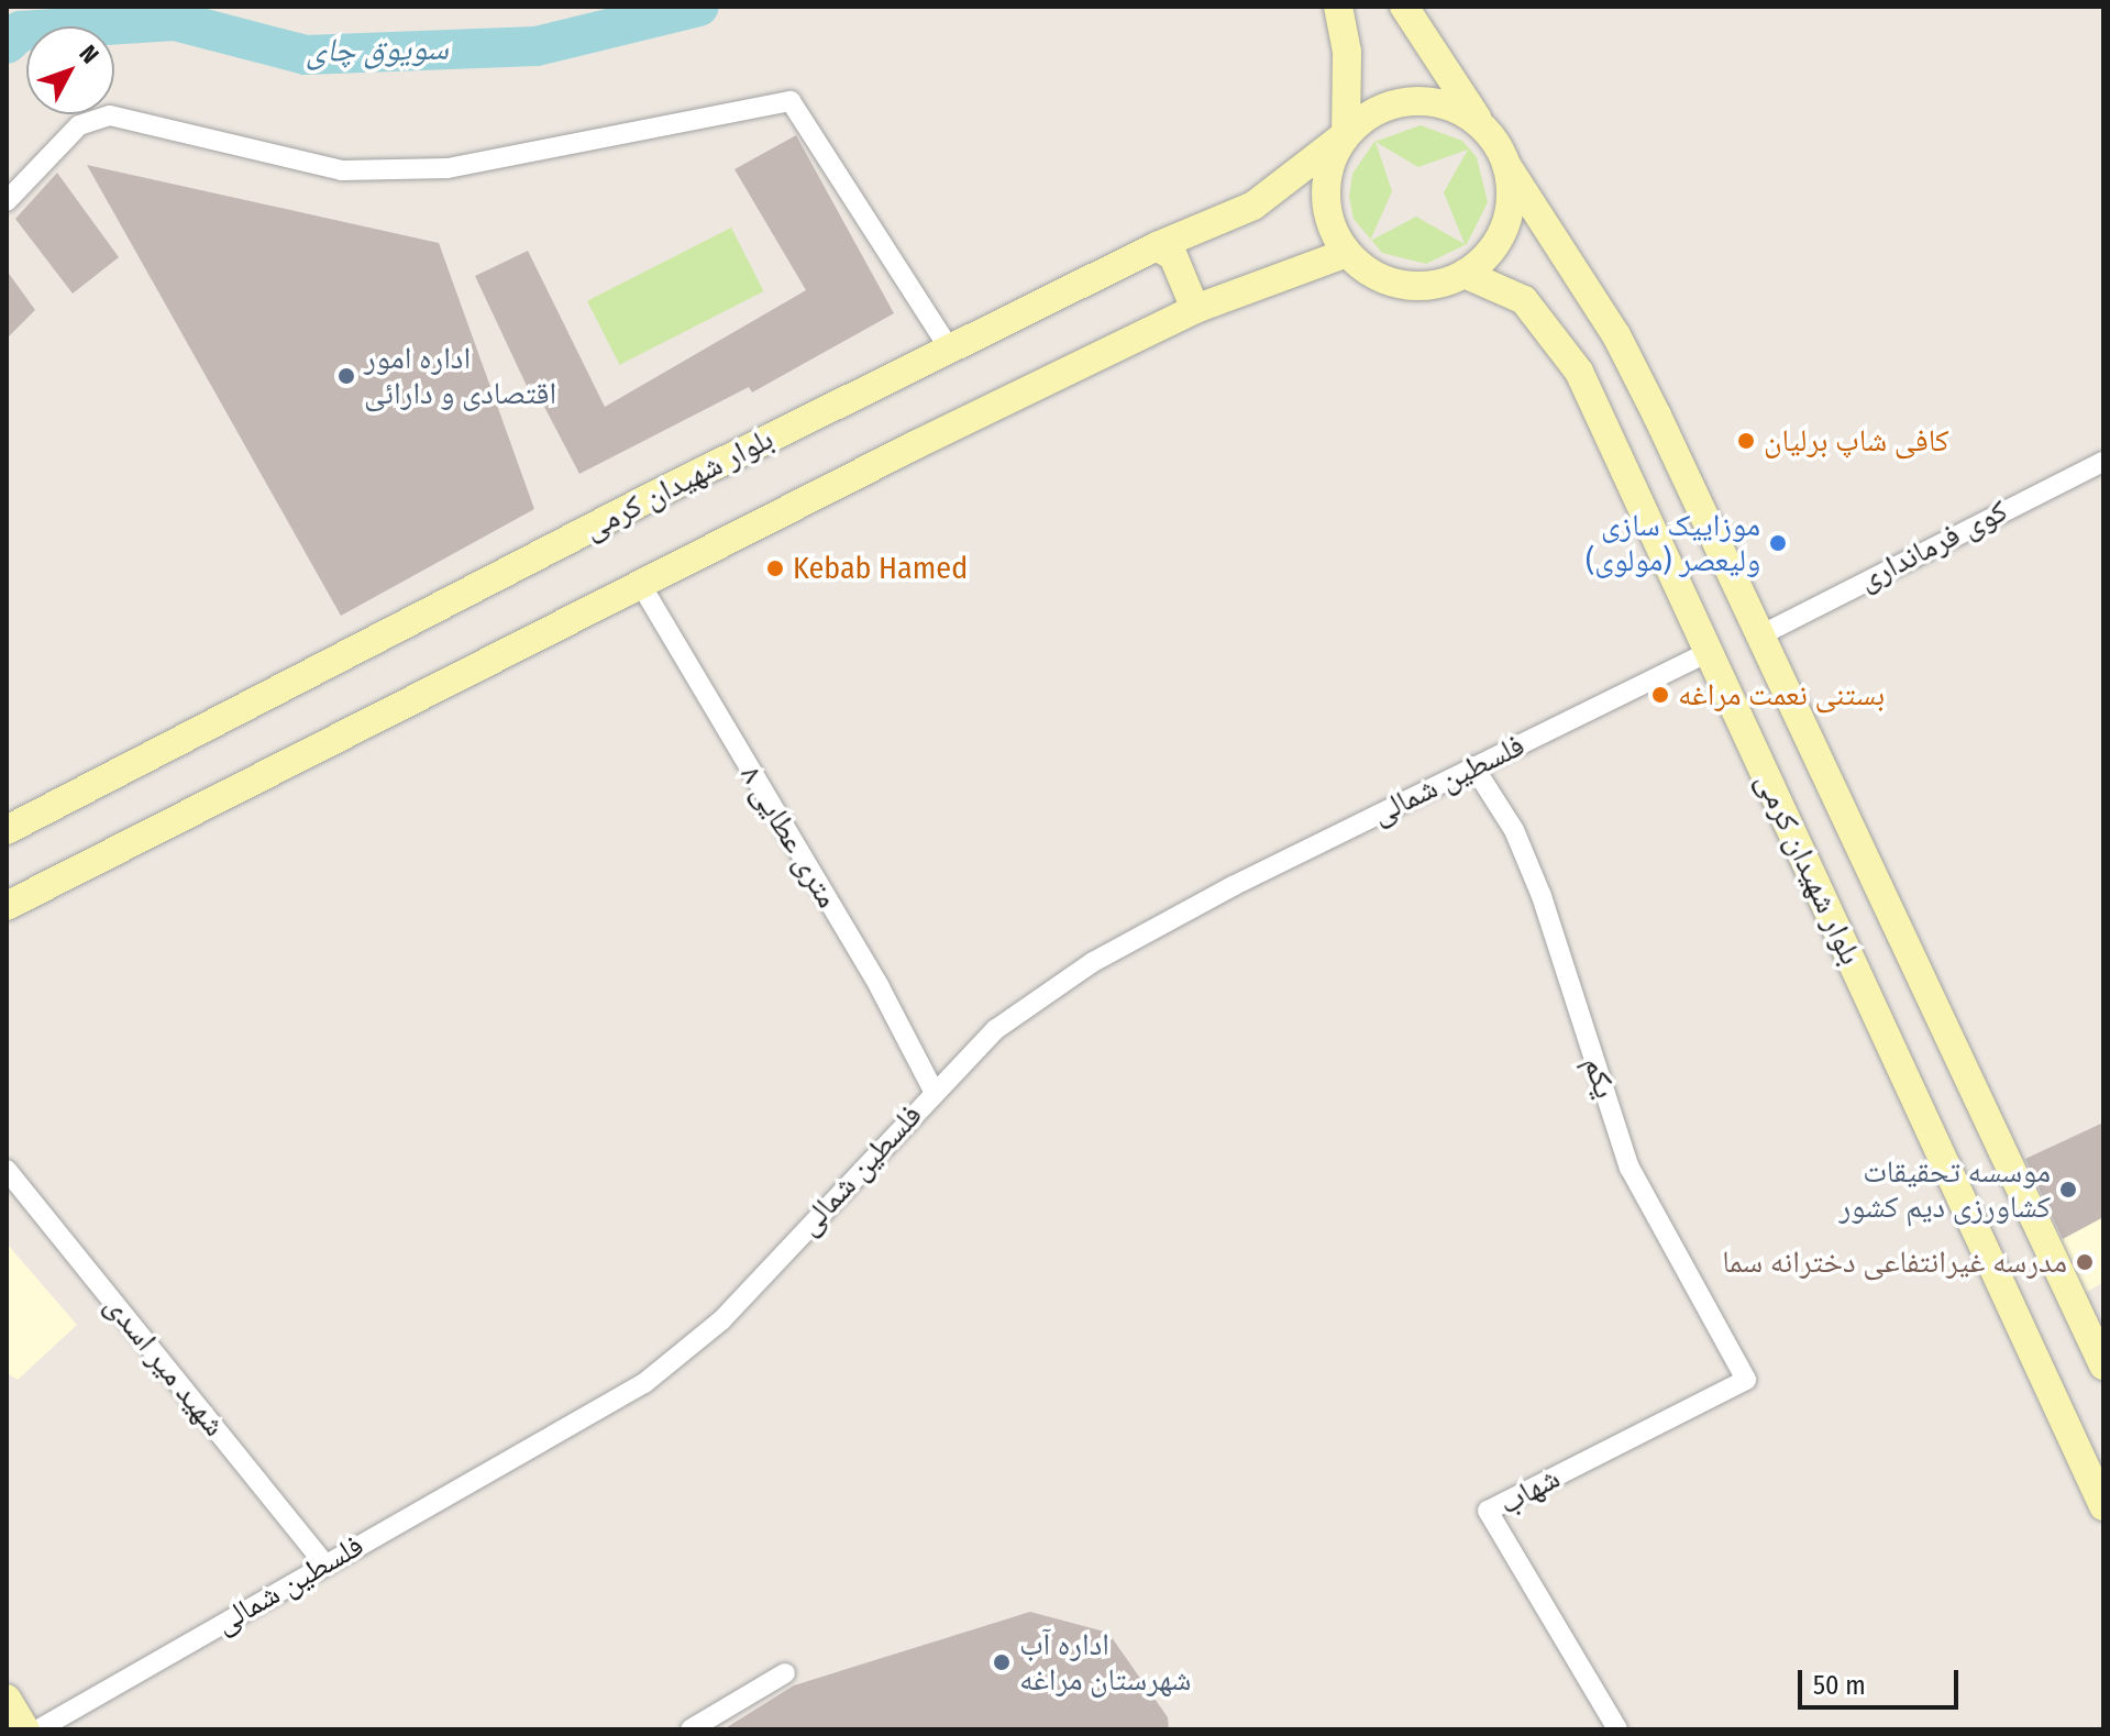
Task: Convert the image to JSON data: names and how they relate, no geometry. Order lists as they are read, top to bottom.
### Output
{
  "streets": {
    "main road": ["بلوار شهیدان کرمی"],
    "street": [
      "کوی فرمانداری",
      "فلسطین شمالی",
      "۸ متری عطایی",
      "یکم",
      "شهید میر اسدی",
      "شهاب"
    ]
  },
  "crossings": [
    ["بلوار شهیدان کرمی", "کوی فرمانداری"],
    ["بلوار شهیدان کرمی", "فلسطین شمالی"],
    ["فلسطین شمالی", "۸ متری عطایی"],
    ["فلسطین شمالی", "یکم"],
    ["فلسطین شمالی", "شهید میر اسدی"],
    ["یکم", "شهاب"]
  ],
  "water": ["سویوق چای"],
  "places": [
    "اداره امور اقتصادی و دارائی",
    "کافی شاپ برلیان",
    "موزاییک سازی ولیعصر (مولوی)",
    "Kebab Hamed",
    "بستنی نعمت مراغه",
    "موسسه تحقیقات کشاورزی دیم کشور",
    "مدرسه غیرانتفاعی دخترانه سما",
    "اداره آب شهرستان مراغه"
  ],
  "scale_bar": "50 m",
  "north": "top right"
}
